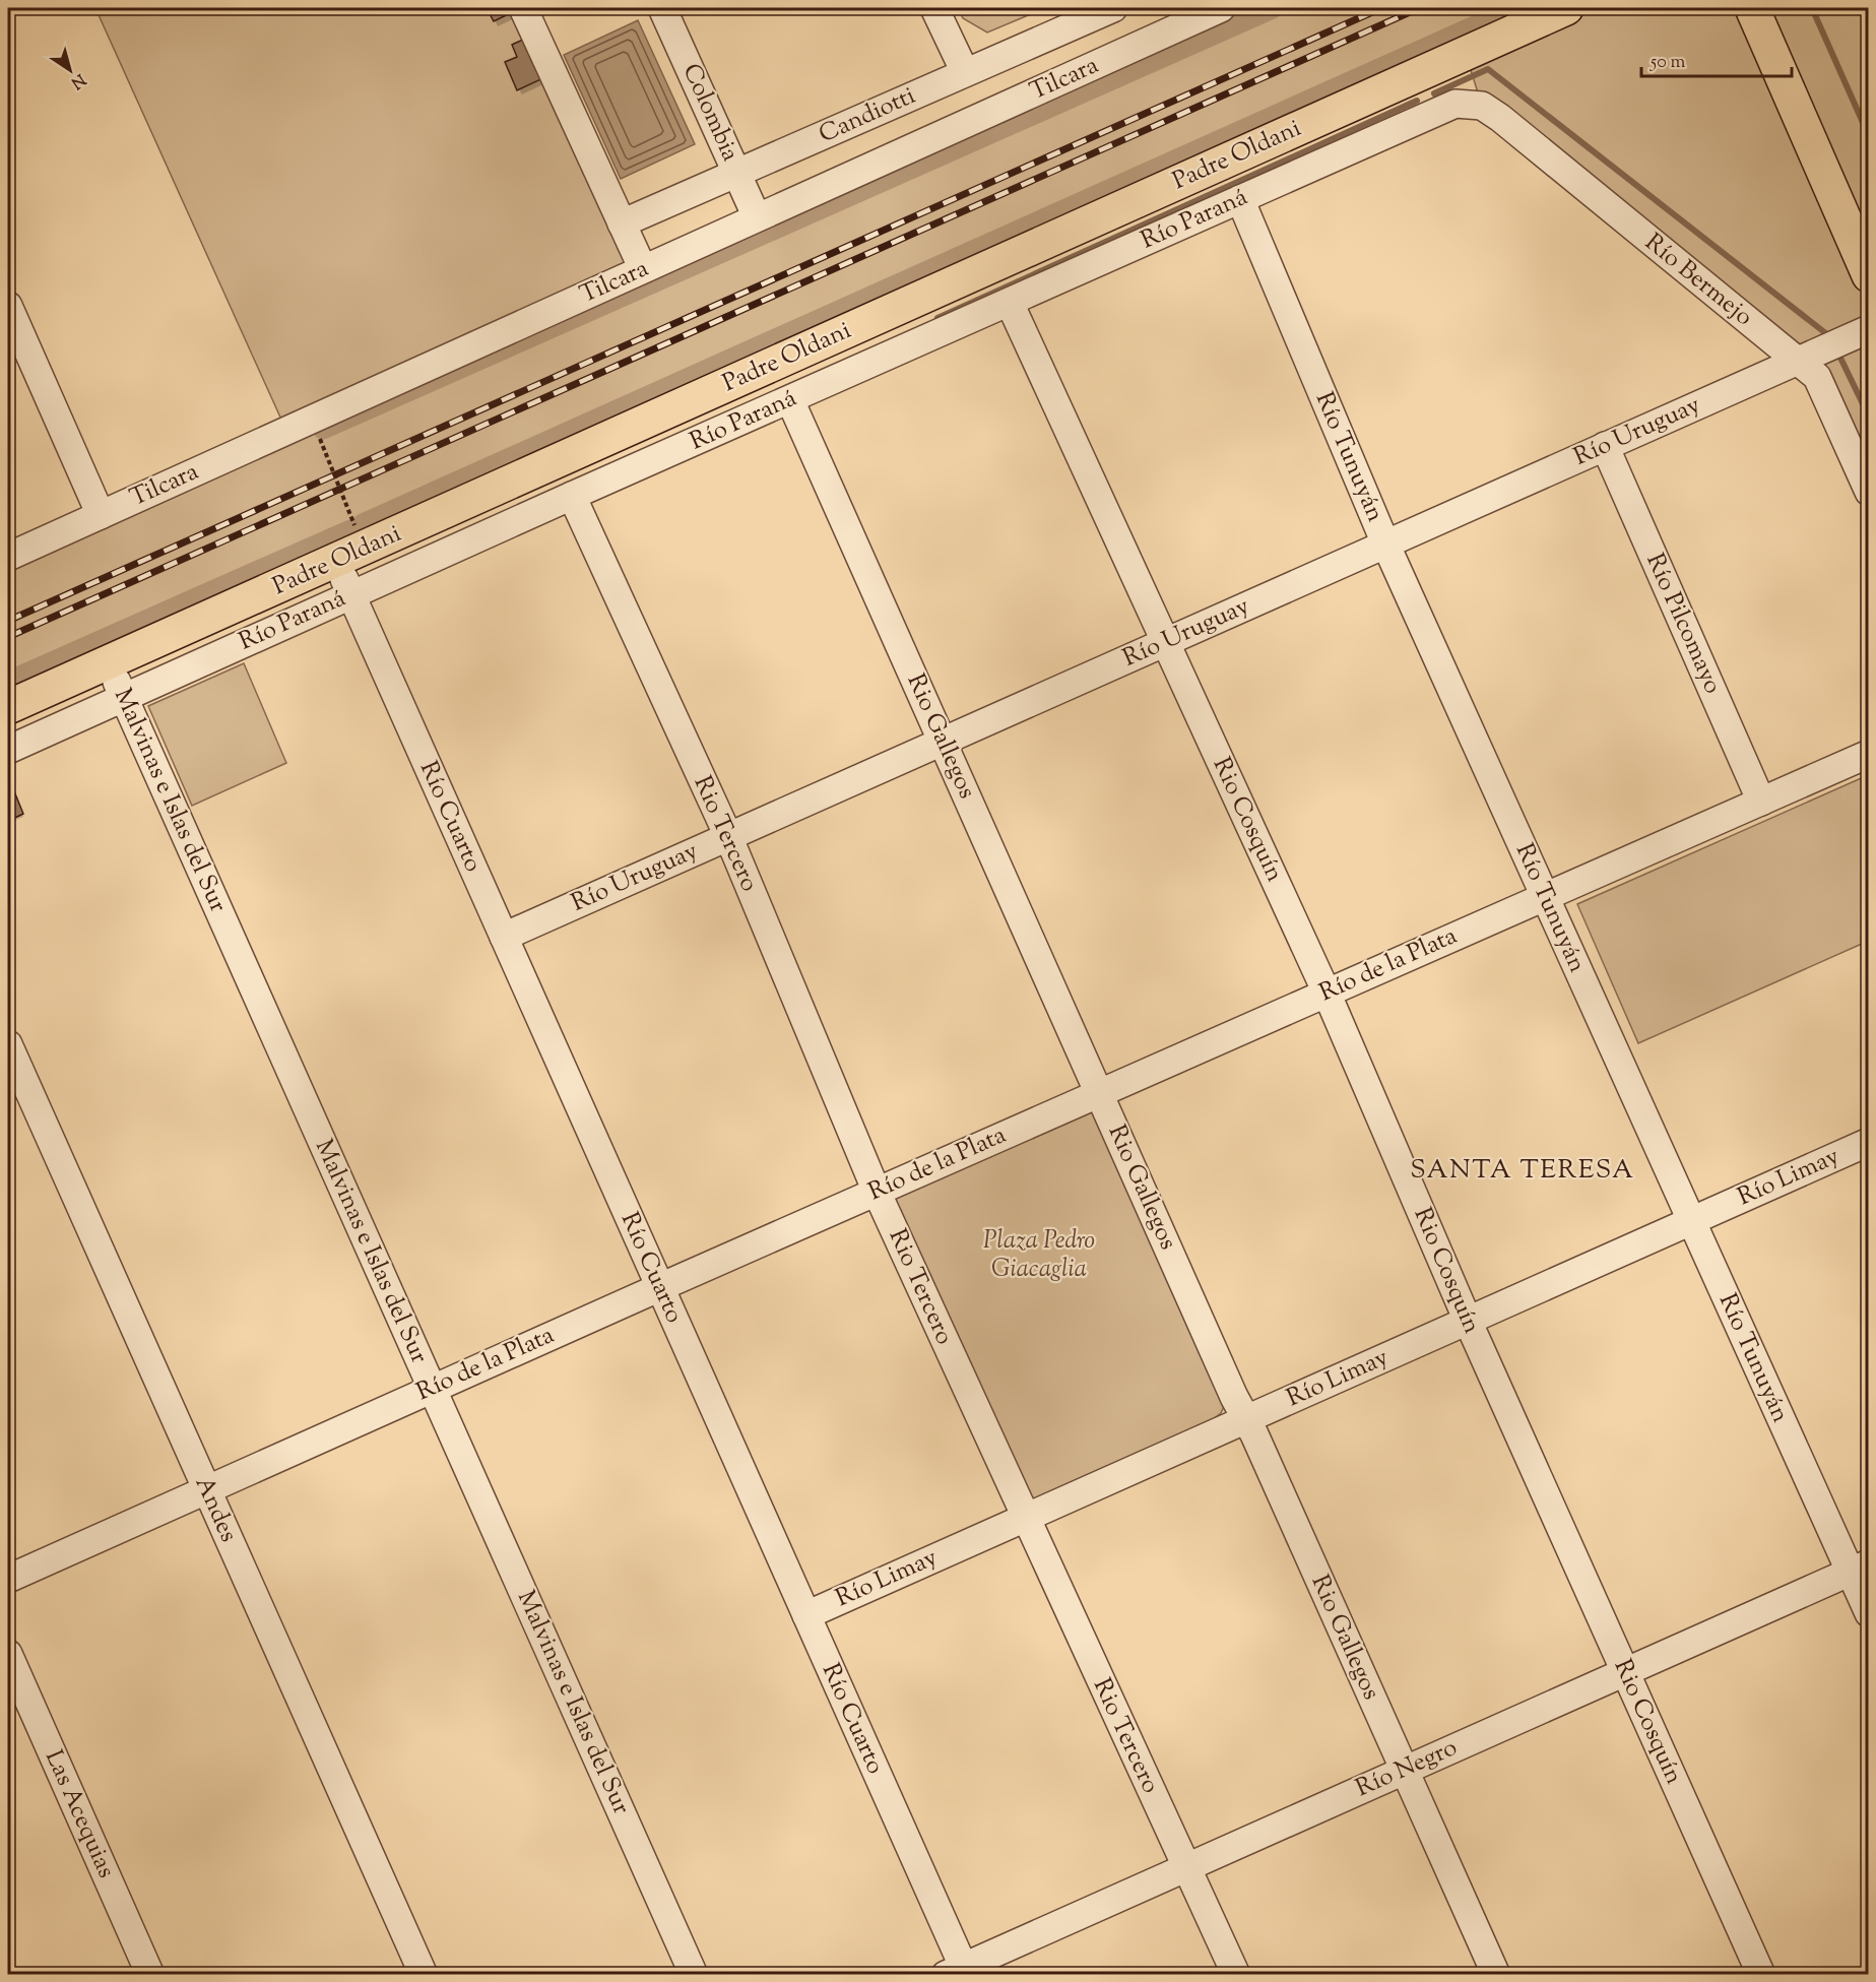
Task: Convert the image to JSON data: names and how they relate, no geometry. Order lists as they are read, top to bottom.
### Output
{
  "streets": {
    "main road": ["Padre Oldani"],
    "street": [
      "Tilcara",
      "Colombia",
      "Candiotti",
      "Río Paraná",
      "Río Bermejo",
      "Río Uruguay",
      "Río Tunuyán",
      "Río Pilcomayo",
      "Rio Gallegos",
      "Malvinas e Islas del Sur",
      "Río Cuarto",
      "Rio Cosquín",
      "Rio Tercero",
      "Río de la Plata",
      "Río Limay",
      "Andes",
      "Río Negro",
      "Las Acequias"
    ]
  },
  "crossings": [
    ["Tilcara", "Colombia"],
    ["Colombia", "Candiotti"],
    ["Padre Oldani", "Malvinas e Islas del Sur"],
    ["Padre Oldani", "Río Cuarto"],
    ["Río Paraná", "Río Bermejo"],
    ["Río Paraná", "Río Tunuyán"],
    ["Río Paraná", "Rio Gallegos"],
    ["Río Paraná", "Malvinas e Islas del Sur"],
    ["Río Paraná", "Río Cuarto"],
    ["Río Paraná", "Rio Cosquín"],
    ["Río Paraná", "Rio Tercero"],
    ["Río Bermejo", "Río Uruguay"],
    ["Río Uruguay", "Río Tunuyán"],
    ["Río Uruguay", "Río Pilcomayo"],
    ["Río Uruguay", "Rio Gallegos"],
    ["Río Uruguay", "Río Cuarto"],
    ["Río Uruguay", "Rio Cosquín"],
    ["Río Uruguay", "Rio Tercero"],
    ["Río Tunuyán", "Río de la Plata"],
    ["Río Tunuyán", "Río Limay"],
    ["Río Tunuyán", "Río Negro"],
    ["Río Pilcomayo", "Río de la Plata"],
    ["Rio Gallegos", "Río de la Plata"],
    ["Rio Gallegos", "Río Limay"],
    ["Rio Gallegos", "Río Negro"],
    ["Malvinas e Islas del Sur", "Río de la Plata"],
    ["Río Cuarto", "Río de la Plata"],
    ["Río Cuarto", "Río Limay"],
    ["Río Cuarto", "Río Negro"],
    ["Rio Cosquín", "Río de la Plata"],
    ["Rio Cosquín", "Río Limay"],
    ["Rio Cosquín", "Río Negro"],
    ["Rio Tercero", "Río de la Plata"],
    ["Rio Tercero", "Río Limay"],
    ["Rio Tercero", "Río Negro"],
    ["Río de la Plata", "Andes"]
  ],
  "districts": ["SANTA TERESA"],
  "parks": ["Plaza Pedro Giacaglia"],
  "scale_bar": "50 m",
  "north": "bottom right"
}
